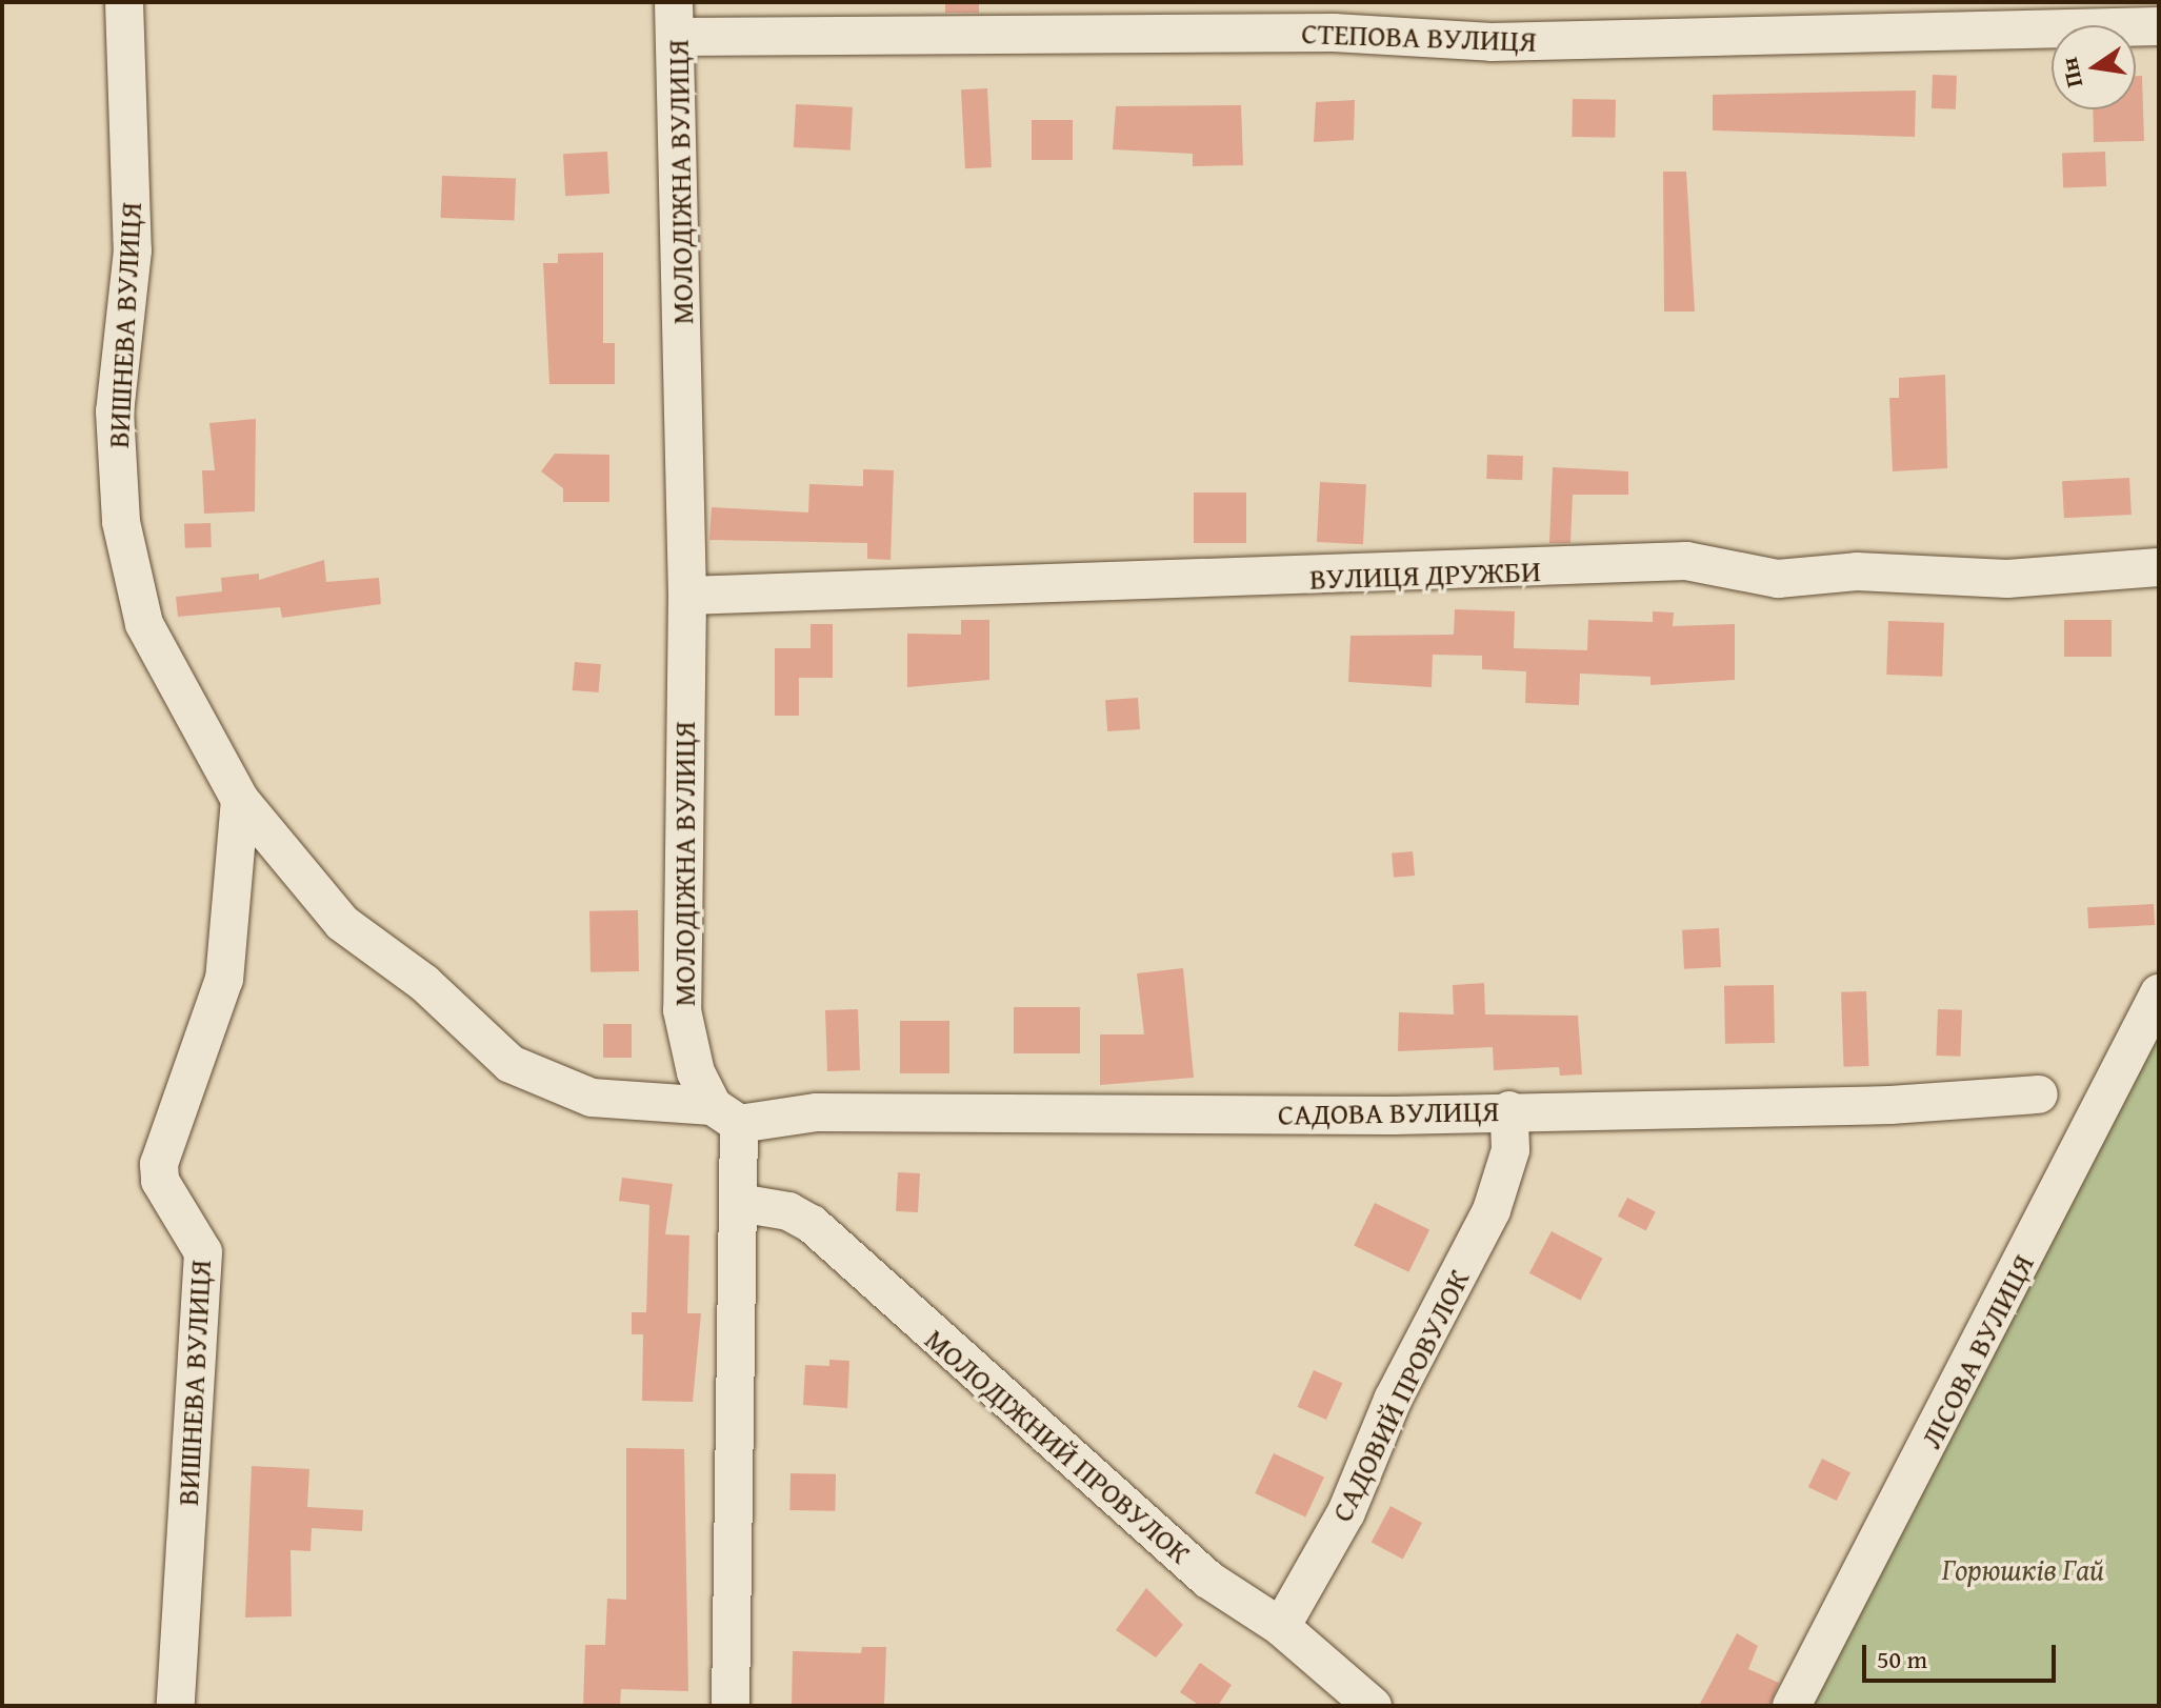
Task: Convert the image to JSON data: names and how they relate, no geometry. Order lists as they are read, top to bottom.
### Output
{
  "streets": {
    "street": [
      "СТЕПОВА ВУЛИЦЯ",
      "МОЛОДІЖНА ВУЛИЦЯ",
      "ВИШНЕВА ВУЛИЦЯ",
      "ВУЛИЦЯ ДРУЖБИ",
      "САДОВА ВУЛИЦЯ",
      "ЛІСОВА ВУЛИЦЯ",
      "САДОВИЙ ПРОВУЛОК",
      "МОЛОДІЖНИЙ ПРОВУЛОК"
    ]
  },
  "crossings": [
    ["СТЕПОВА ВУЛИЦЯ", "МОЛОДІЖНА ВУЛИЦЯ"],
    ["МОЛОДІЖНА ВУЛИЦЯ", "ВУЛИЦЯ ДРУЖБИ"],
    ["МОЛОДІЖНА ВУЛИЦЯ", "САДОВА ВУЛИЦЯ"],
    ["МОЛОДІЖНА ВУЛИЦЯ", "МОЛОДІЖНИЙ ПРОВУЛОК"],
    ["САДОВА ВУЛИЦЯ", "САДОВИЙ ПРОВУЛОК"],
    ["САДОВИЙ ПРОВУЛОК", "МОЛОДІЖНИЙ ПРОВУЛОК"]
  ],
  "parks": ["Горюшків Гай"],
  "scale_bar": "50 m",
  "north": "left"
}
